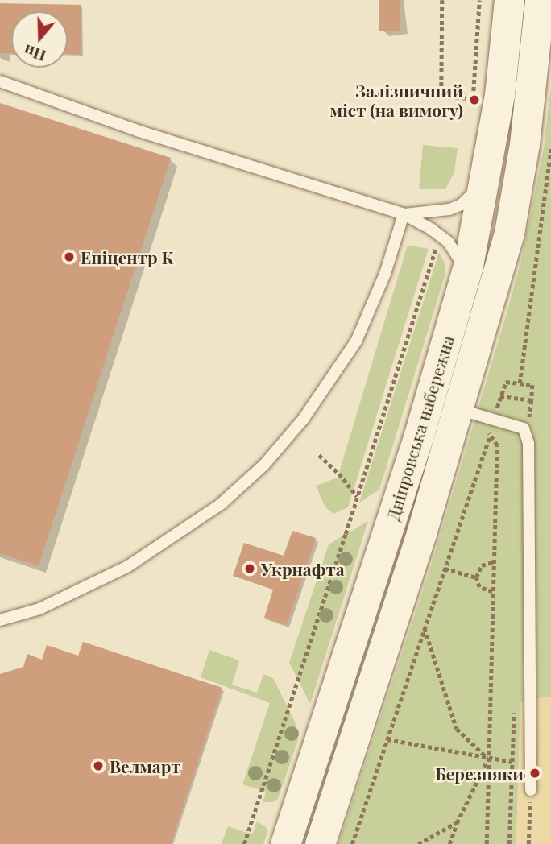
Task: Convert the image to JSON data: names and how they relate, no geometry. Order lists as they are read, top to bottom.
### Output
{
  "streets": {
    "main road": ["Дніпровська набережна"]
  },
  "places": [
    "Залізничний міст (на вимогу)",
    "Епіцентр К",
    "Укрнафта",
    "Велмарт",
    "Березняки"
  ],
  "north": "bottom"
}
